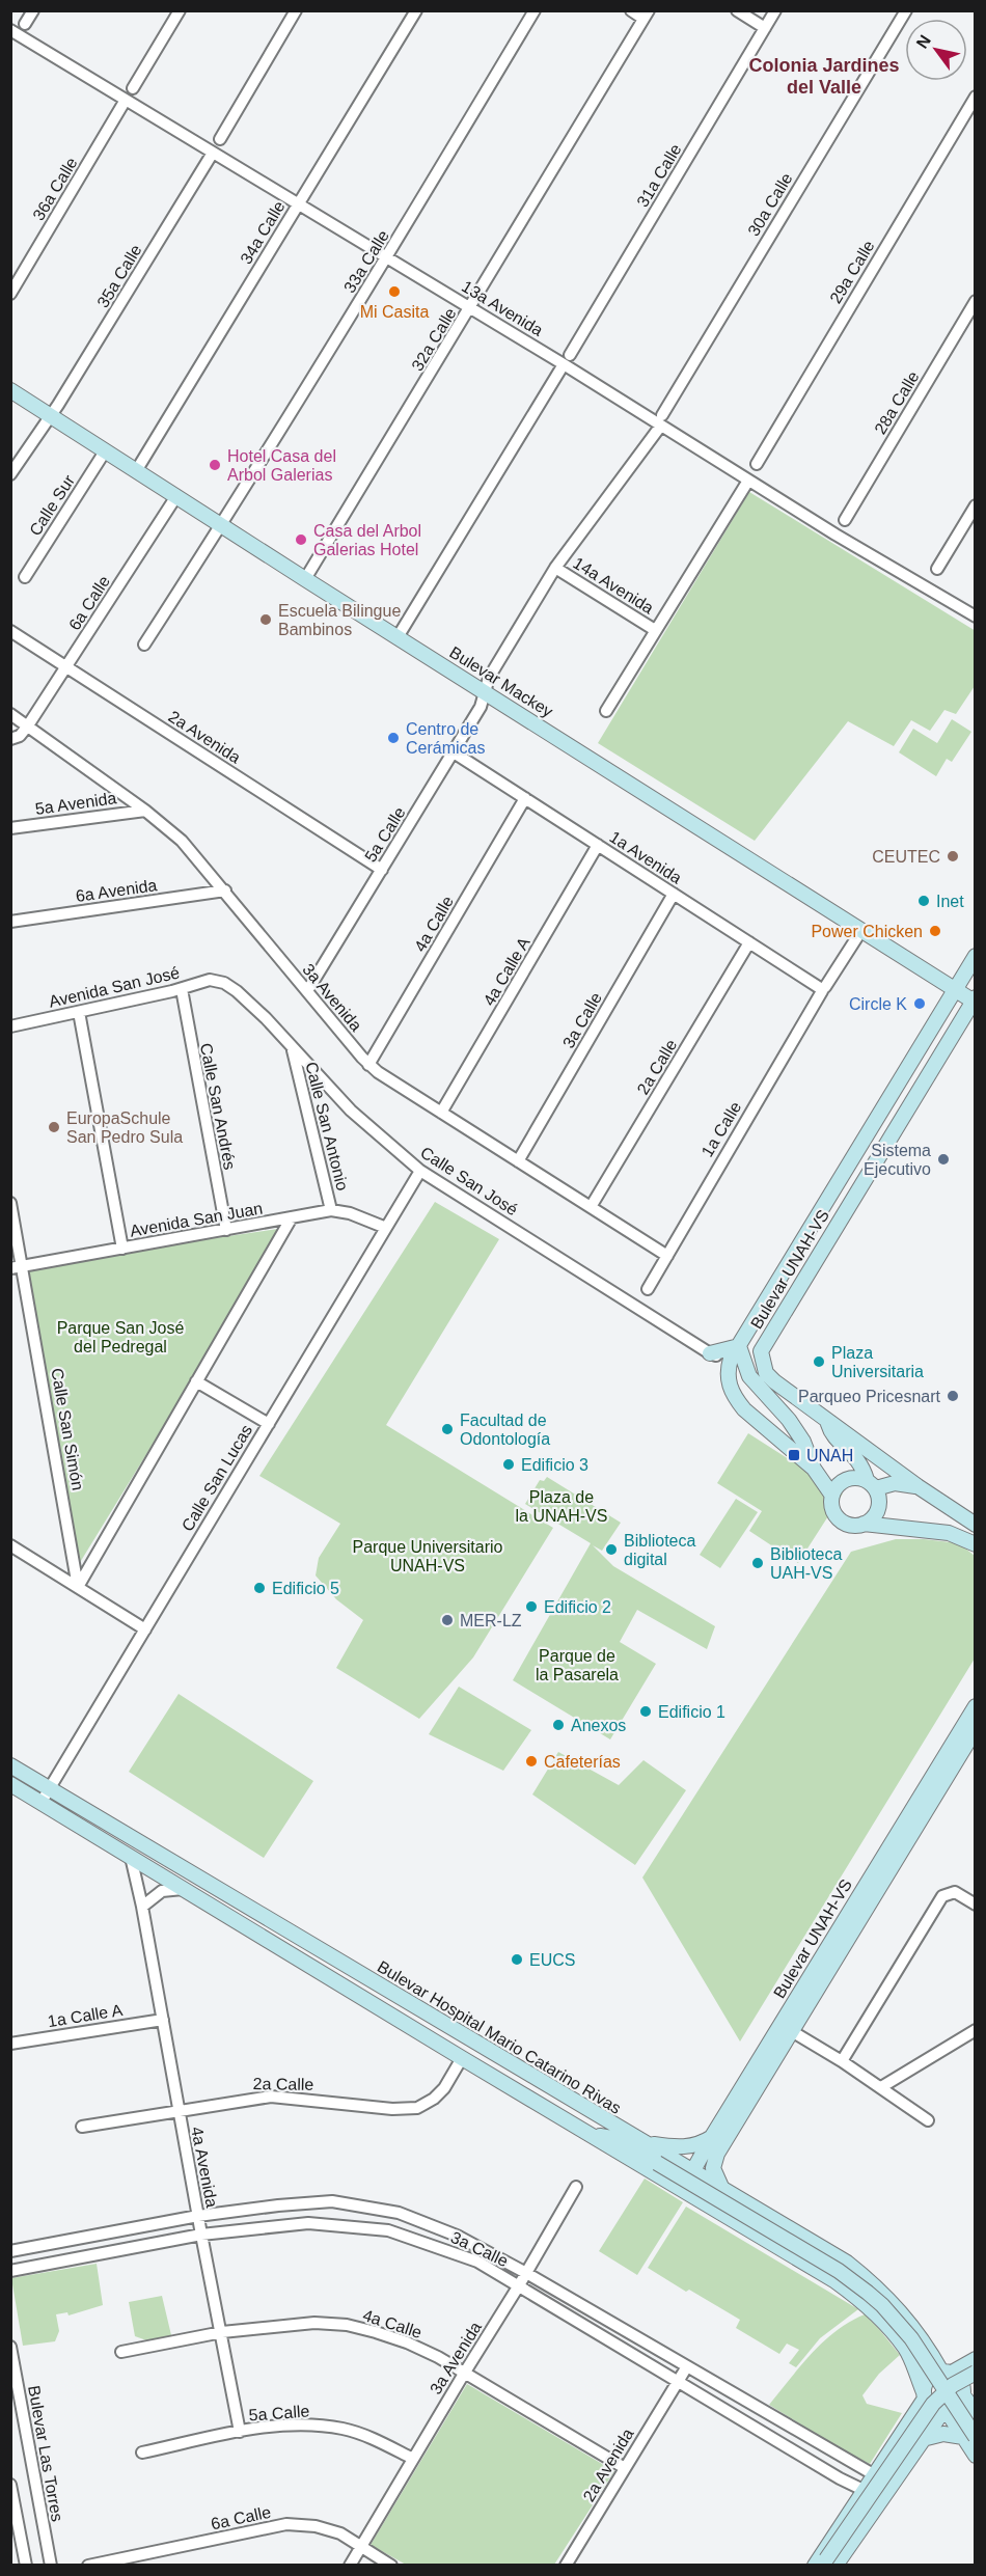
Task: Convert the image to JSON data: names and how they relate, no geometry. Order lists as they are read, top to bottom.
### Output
{
  "streets": {
    "main road": ["Bulevar Mackey", "Bulevar UNAH-VS", "Bulevar Hospital Mario Catarino Rivas"],
    "street": [
      "31a Calle",
      "36a Calle",
      "30a Calle",
      "34a Calle",
      "33a Calle",
      "29a Calle",
      "35a Calle",
      "13a Avenida",
      "32a Calle",
      "28a Calle",
      "Calle Sur",
      "14a Avenida",
      "6a Calle",
      "2a Avenida",
      "5a Avenida",
      "5a Calle",
      "1a Avenida",
      "6a Avenida",
      "4a Calle",
      "4a Calle A",
      "Avenida San José",
      "3a Avenida",
      "3a Calle",
      "2a Calle",
      "Calle San Andrés",
      "Calle San Antonio",
      "1a Calle",
      "Calle San José",
      "Avenida San Juan",
      "Calle San Simón",
      "Calle San Lucas",
      "1a Calle A",
      "4a Avenida",
      "Bulevar Las Torres"
    ]
  },
  "crossings": [
    ["31a Calle", "13a Avenida"],
    ["31a Calle", "Bulevar Mackey"],
    ["36a Calle", "13a Avenida"],
    ["30a Calle", "13a Avenida"],
    ["30a Calle", "14a Avenida"],
    ["30a Calle", "Bulevar Mackey"],
    ["30a Calle", "5a Calle"],
    ["34a Calle", "13a Avenida"],
    ["34a Calle", "Bulevar Mackey"],
    ["33a Calle", "13a Avenida"],
    ["33a Calle", "Bulevar Mackey"],
    ["35a Calle", "13a Avenida"],
    ["35a Calle", "Bulevar Mackey"],
    ["13a Avenida", "32a Calle"],
    ["32a Calle", "Bulevar Mackey"],
    ["Calle Sur", "Bulevar Mackey"],
    ["6a Calle", "Bulevar Mackey"],
    ["6a Calle", "2a Avenida"],
    ["6a Calle", "3a Avenida"],
    ["Bulevar Mackey", "5a Calle"],
    ["Bulevar Mackey", "1a Calle"],
    ["Bulevar Mackey", "Bulevar UNAH-VS"],
    ["2a Avenida", "5a Calle"],
    ["2a Avenida", "4a Calle"],
    ["2a Avenida", "3a Calle"],
    ["5a Avenida", "3a Avenida"],
    ["5a Calle", "1a Avenida"],
    ["5a Calle", "3a Avenida"],
    ["5a Calle", "4a Avenida"],
    ["1a Avenida", "4a Calle"],
    ["1a Avenida", "4a Calle A"],
    ["1a Avenida", "3a Calle"],
    ["1a Avenida", "2a Calle"],
    ["1a Avenida", "1a Calle"],
    ["6a Avenida", "3a Avenida"],
    ["4a Calle", "3a Avenida"],
    ["4a Calle", "4a Avenida"],
    ["4a Calle A", "3a Avenida"],
    ["Avenida San José", "Calle San Andrés"],
    ["Avenida San José", "Calle San José"],
    ["3a Avenida", "3a Calle"],
    ["3a Avenida", "2a Calle"],
    ["3a Avenida", "1a Calle"],
    ["3a Calle", "4a Avenida"],
    ["2a Calle", "4a Avenida"],
    ["Calle San Andrés", "Avenida San Juan"],
    ["Calle San Antonio", "Calle San José"],
    ["Calle San Antonio", "Avenida San Juan"],
    ["1a Calle", "Calle San José"],
    ["Calle San José", "Calle San Lucas"],
    ["Avenida San Juan", "Calle San Simón"],
    ["Avenida San Juan", "Calle San Lucas"],
    ["Bulevar UNAH-VS", "Bulevar Hospital Mario Catarino Rivas"],
    ["Calle San Lucas", "Bulevar Hospital Mario Catarino Rivas"],
    ["1a Calle A", "4a Avenida"]
  ],
  "districts": ["Colonia Jardines del Valle"],
  "parks": [
    "Parque San José del Pedregal",
    "Plaza de la UNAH-VS",
    "Parque Universitario UNAH-VS",
    "Parque de la Pasarela"
  ],
  "places": {
    "other": [
      "Mi Casita",
      "Hotel Casa del Arbol Galerias",
      "Casa del Arbol Galerias Hotel",
      "Escuela Bilingue Bambinos",
      "Centro de Cerámicas",
      "CEUTEC",
      "Inet",
      "Power Chicken",
      "Circle K",
      "EuropaSchule San Pedro Sula",
      "Sistema Ejecutivo",
      "Plaza Universitaria",
      "Parqueo Pricesnart",
      "Facultad de Odontología",
      "Edificio 3",
      "Biblioteca digital",
      "Biblioteca UAH-VS",
      "Edificio 5",
      "Edificio 2",
      "MER-LZ",
      "Edificio 1",
      "Anexos",
      "Cafeterías",
      "EUCS"
    ],
    "transit": ["UNAH"]
  },
  "north": "top left"
}
